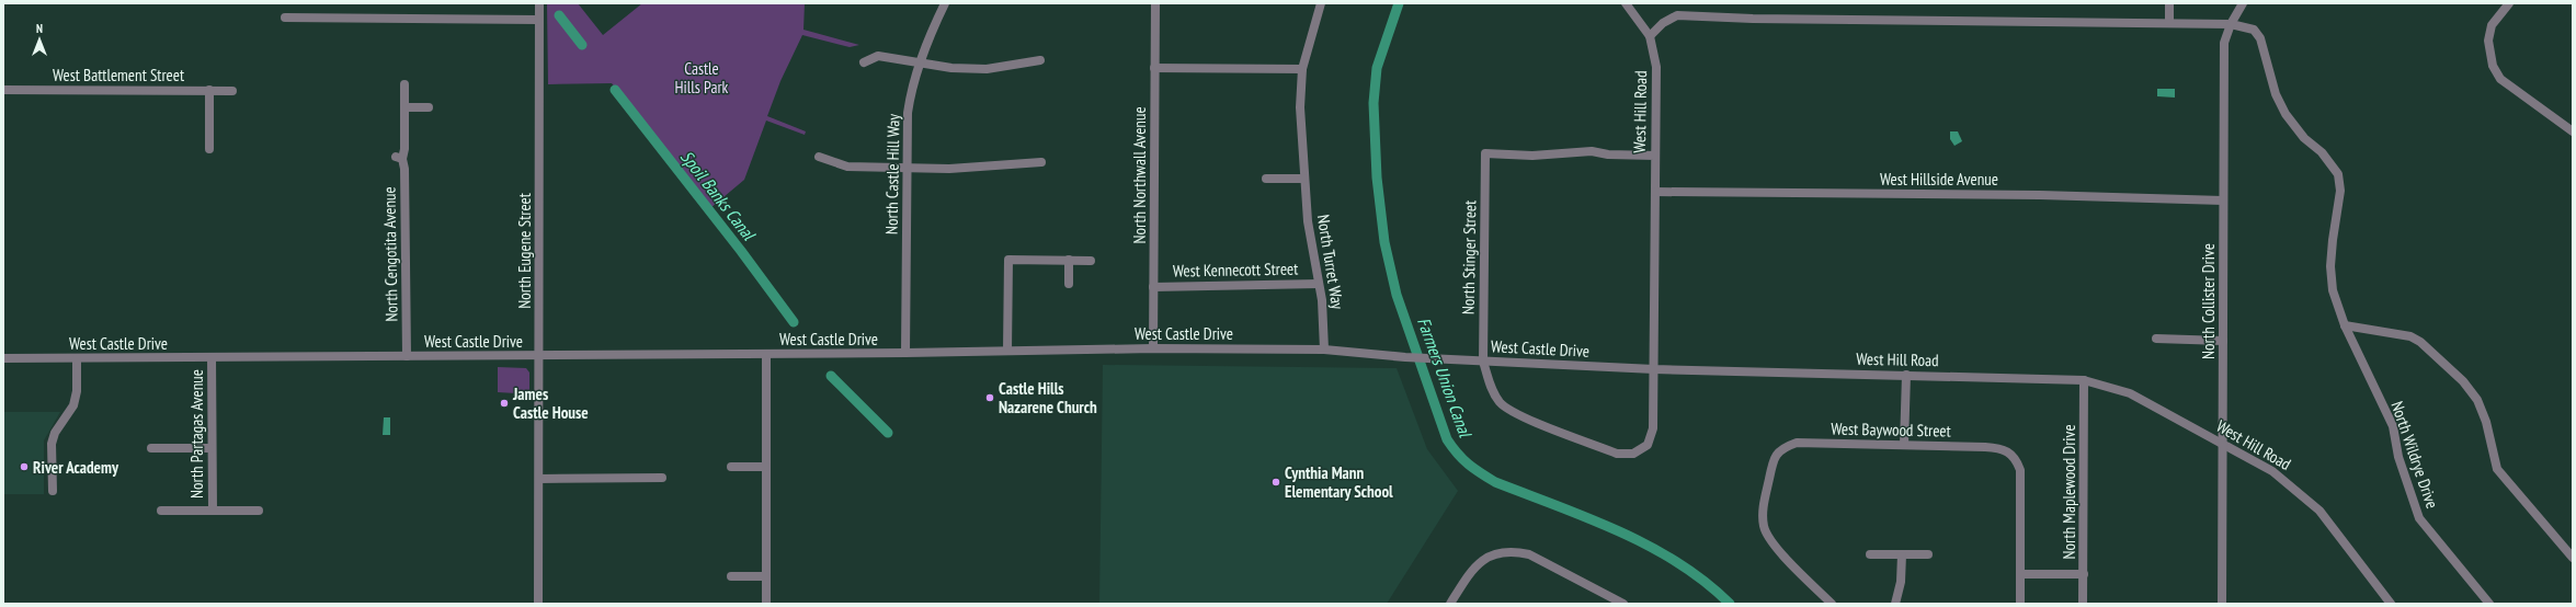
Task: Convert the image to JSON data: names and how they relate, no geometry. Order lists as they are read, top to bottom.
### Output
{
  "streets": {
    "street": [
      "West Battlement Street",
      "West Hill Road",
      "North Castle Hill Way",
      "North Northwall Avenue",
      "West Hillside Avenue",
      "North Eugene Street",
      "North Cengotita Avenue",
      "North Stinger Street",
      "North Turret Way",
      "West Kennecott Street",
      "North Collister Drive",
      "West Castle Drive",
      "West Baywood Street",
      "North Partagas Avenue",
      "North Wildrye Drive",
      "North Maplewood Drive"
    ]
  },
  "crossings": [
    ["West Hill Road", "West Hillside Avenue"],
    ["West Hill Road", "North Stinger Street"],
    ["West Hill Road", "North Collister Drive"],
    ["West Hill Road", "West Castle Drive"],
    ["West Hill Road", "North Wildrye Drive"],
    ["West Hill Road", "North Maplewood Drive"],
    ["North Castle Hill Way", "West Castle Drive"],
    ["North Northwall Avenue", "West Kennecott Street"],
    ["North Northwall Avenue", "West Castle Drive"],
    ["West Hillside Avenue", "North Collister Drive"],
    ["North Eugene Street", "West Castle Drive"],
    ["North Cengotita Avenue", "West Castle Drive"],
    ["North Stinger Street", "West Castle Drive"],
    ["North Turret Way", "West Kennecott Street"],
    ["North Turret Way", "West Castle Drive"],
    ["North Collister Drive", "North Wildrye Drive"],
    ["West Castle Drive", "North Partagas Avenue"]
  ],
  "water": ["Spoil Banks Canal", "Farmers Union Canal"],
  "parks": ["Castle Hills Park"],
  "places": [
    "Castle Hills Nazarene Church",
    "James Castle House",
    "River Academy",
    "Cynthia Mann Elementary School"
  ],
  "north": "top"
}
